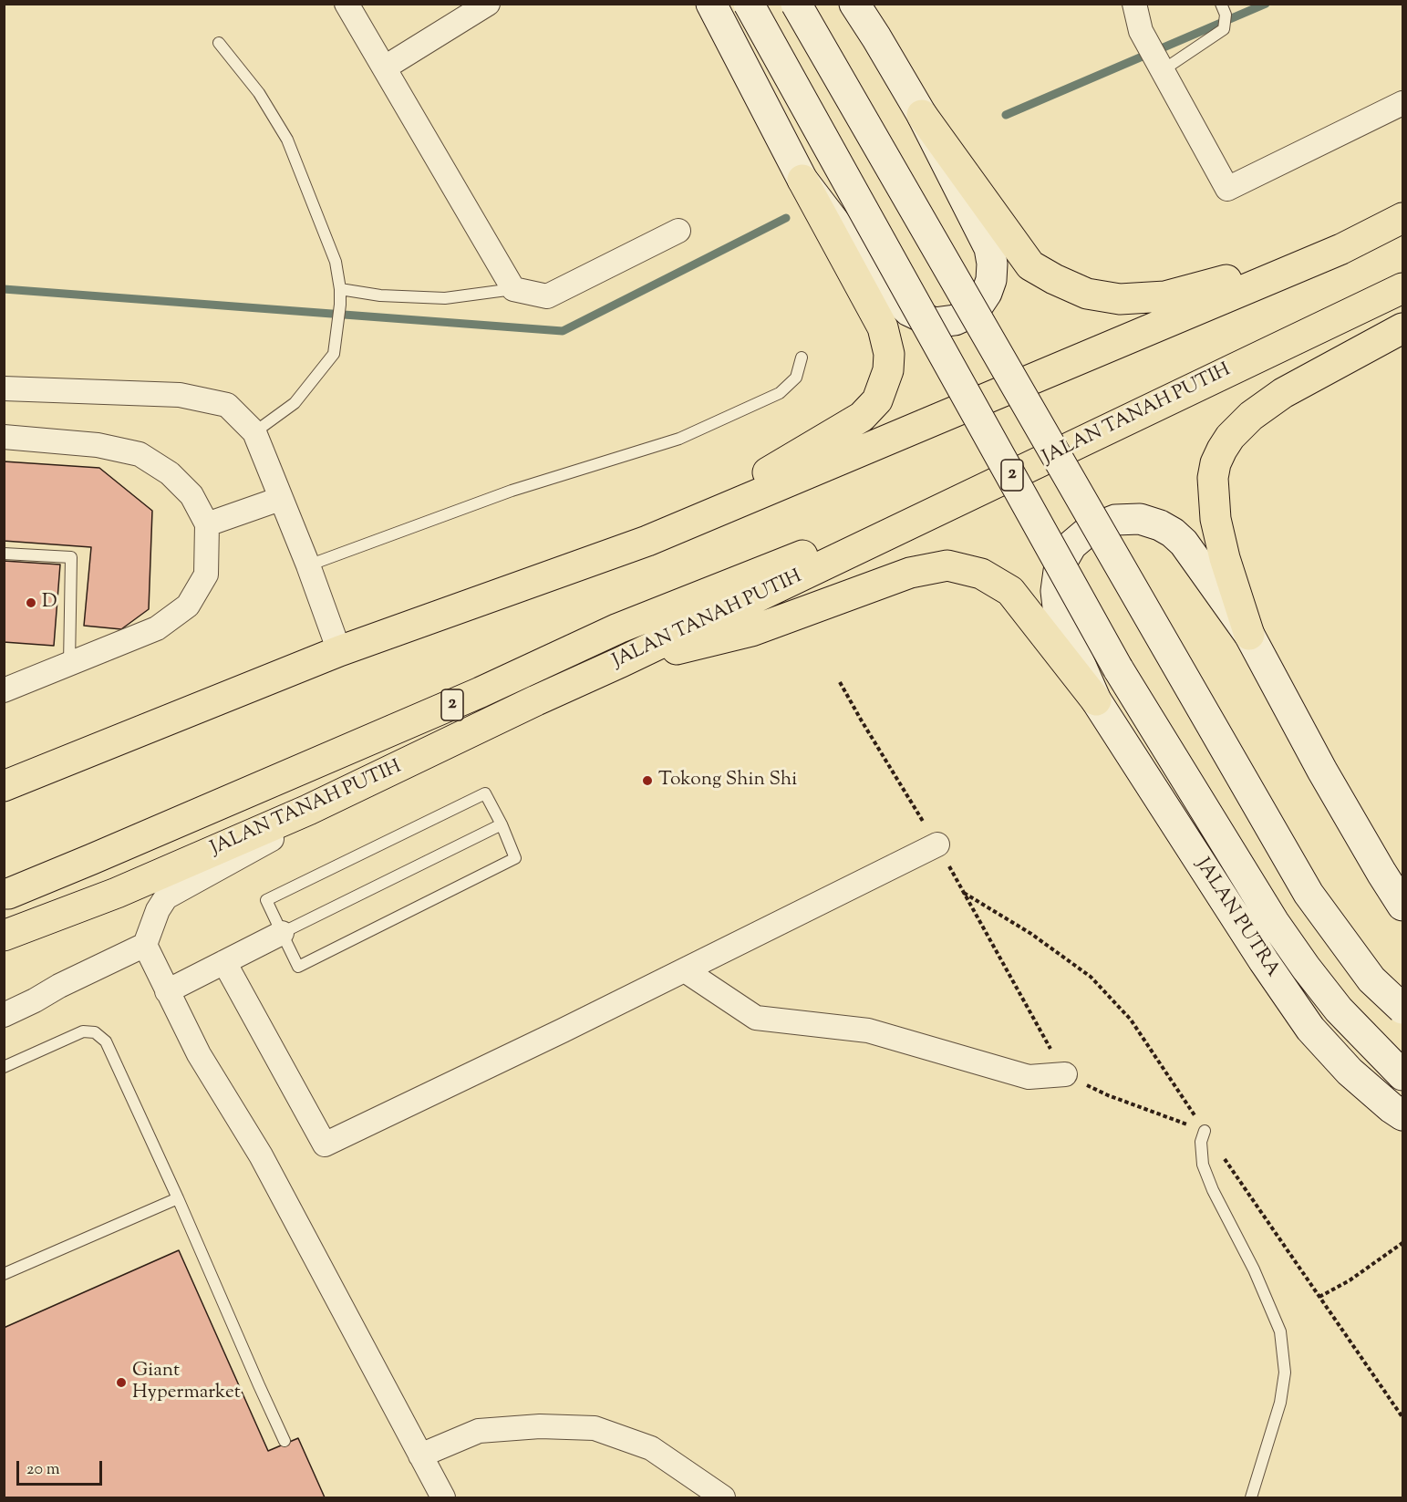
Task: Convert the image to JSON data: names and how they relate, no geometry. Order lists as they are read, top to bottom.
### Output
{
  "streets": {
    "highway": ["JALAN TANAH PUTIH", "2"],
    "main road": ["JALAN PUTRA"]
  },
  "crossings": [
    ["JALAN TANAH PUTIH", "2"]
  ],
  "places": ["D", "Tokong Shin Shi", "Giant Hypermarket"],
  "scale_bar": "20 m"
}
